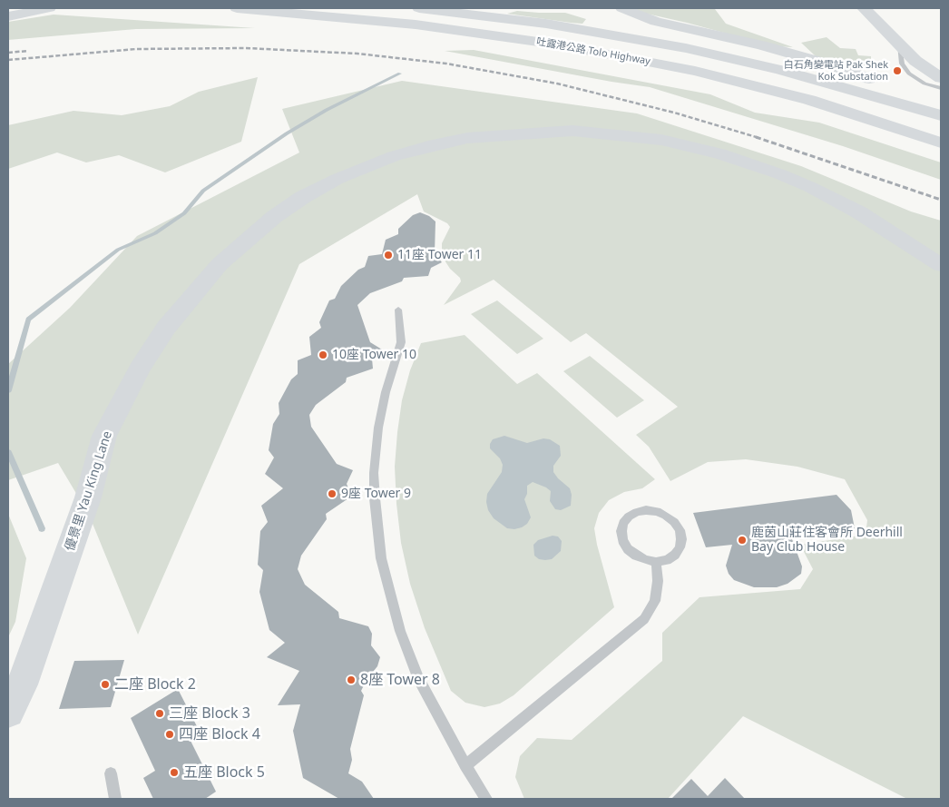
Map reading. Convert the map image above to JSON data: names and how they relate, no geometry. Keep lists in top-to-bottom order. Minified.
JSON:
{"streets":{"main road":["吐露港公路 Tolo Highway","優景里 Yau King Lane"]},"places":["白石角變電站 Pak Shek Kok Substation","11座 Tower 11","10座 Tower 10","9座 Tower 9","鹿茵山莊住客會所 Deerhill Bay Club House","8座 Tower 8","二座 Block 2","三座 Block 3","四座 Block 4","五座 Block 5"]}
